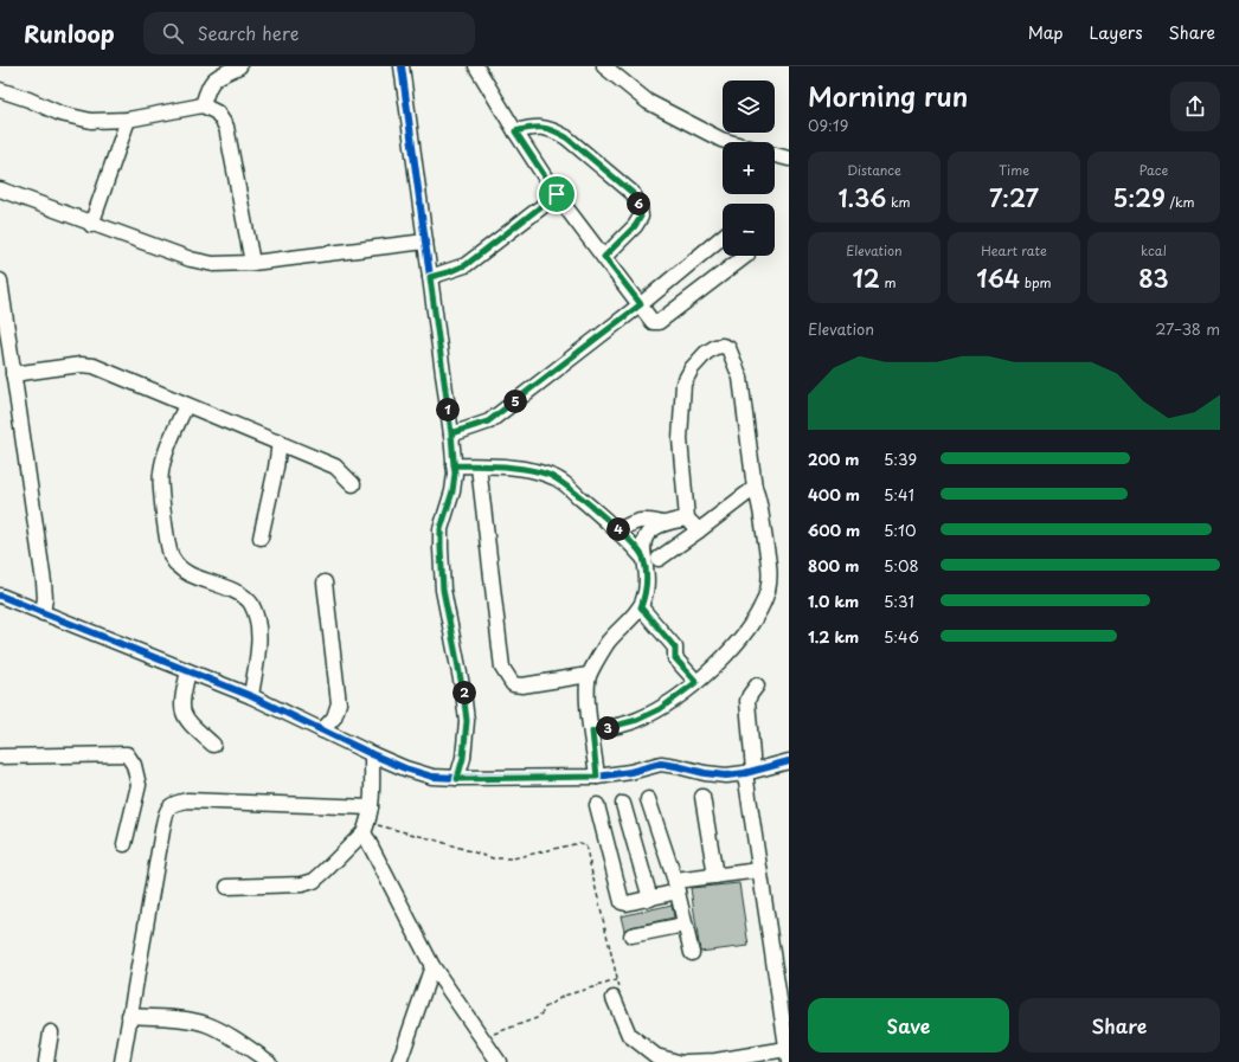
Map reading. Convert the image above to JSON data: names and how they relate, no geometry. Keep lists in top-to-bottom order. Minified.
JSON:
{"page":{"header":"Runloop","search":"Search here","nav":["Map","Layers","Share"],"heading":["Morning run","09:19"],"map_buttons":["+","−"],"stats":[["Distance","1.36 km"],["Time","7:27"],["Pace","5:29 /km"],["Elevation","12 m"],["Heart rate","164 bpm"],["kcal","83"]],"pins":["6","5","1","4","2","3"],"chart":["Elevation","27–38 m"],"list":[{"name":"200 m","note":"5:39"},{"name":"400 m","note":"5:41"},{"name":"600 m","note":"5:10"},{"name":"800 m","note":"5:08"},{"name":"1.0 km","note":"5:31"},{"name":"1.2 km","note":"5:46"}],"buttons":["Save","Share"]}}
